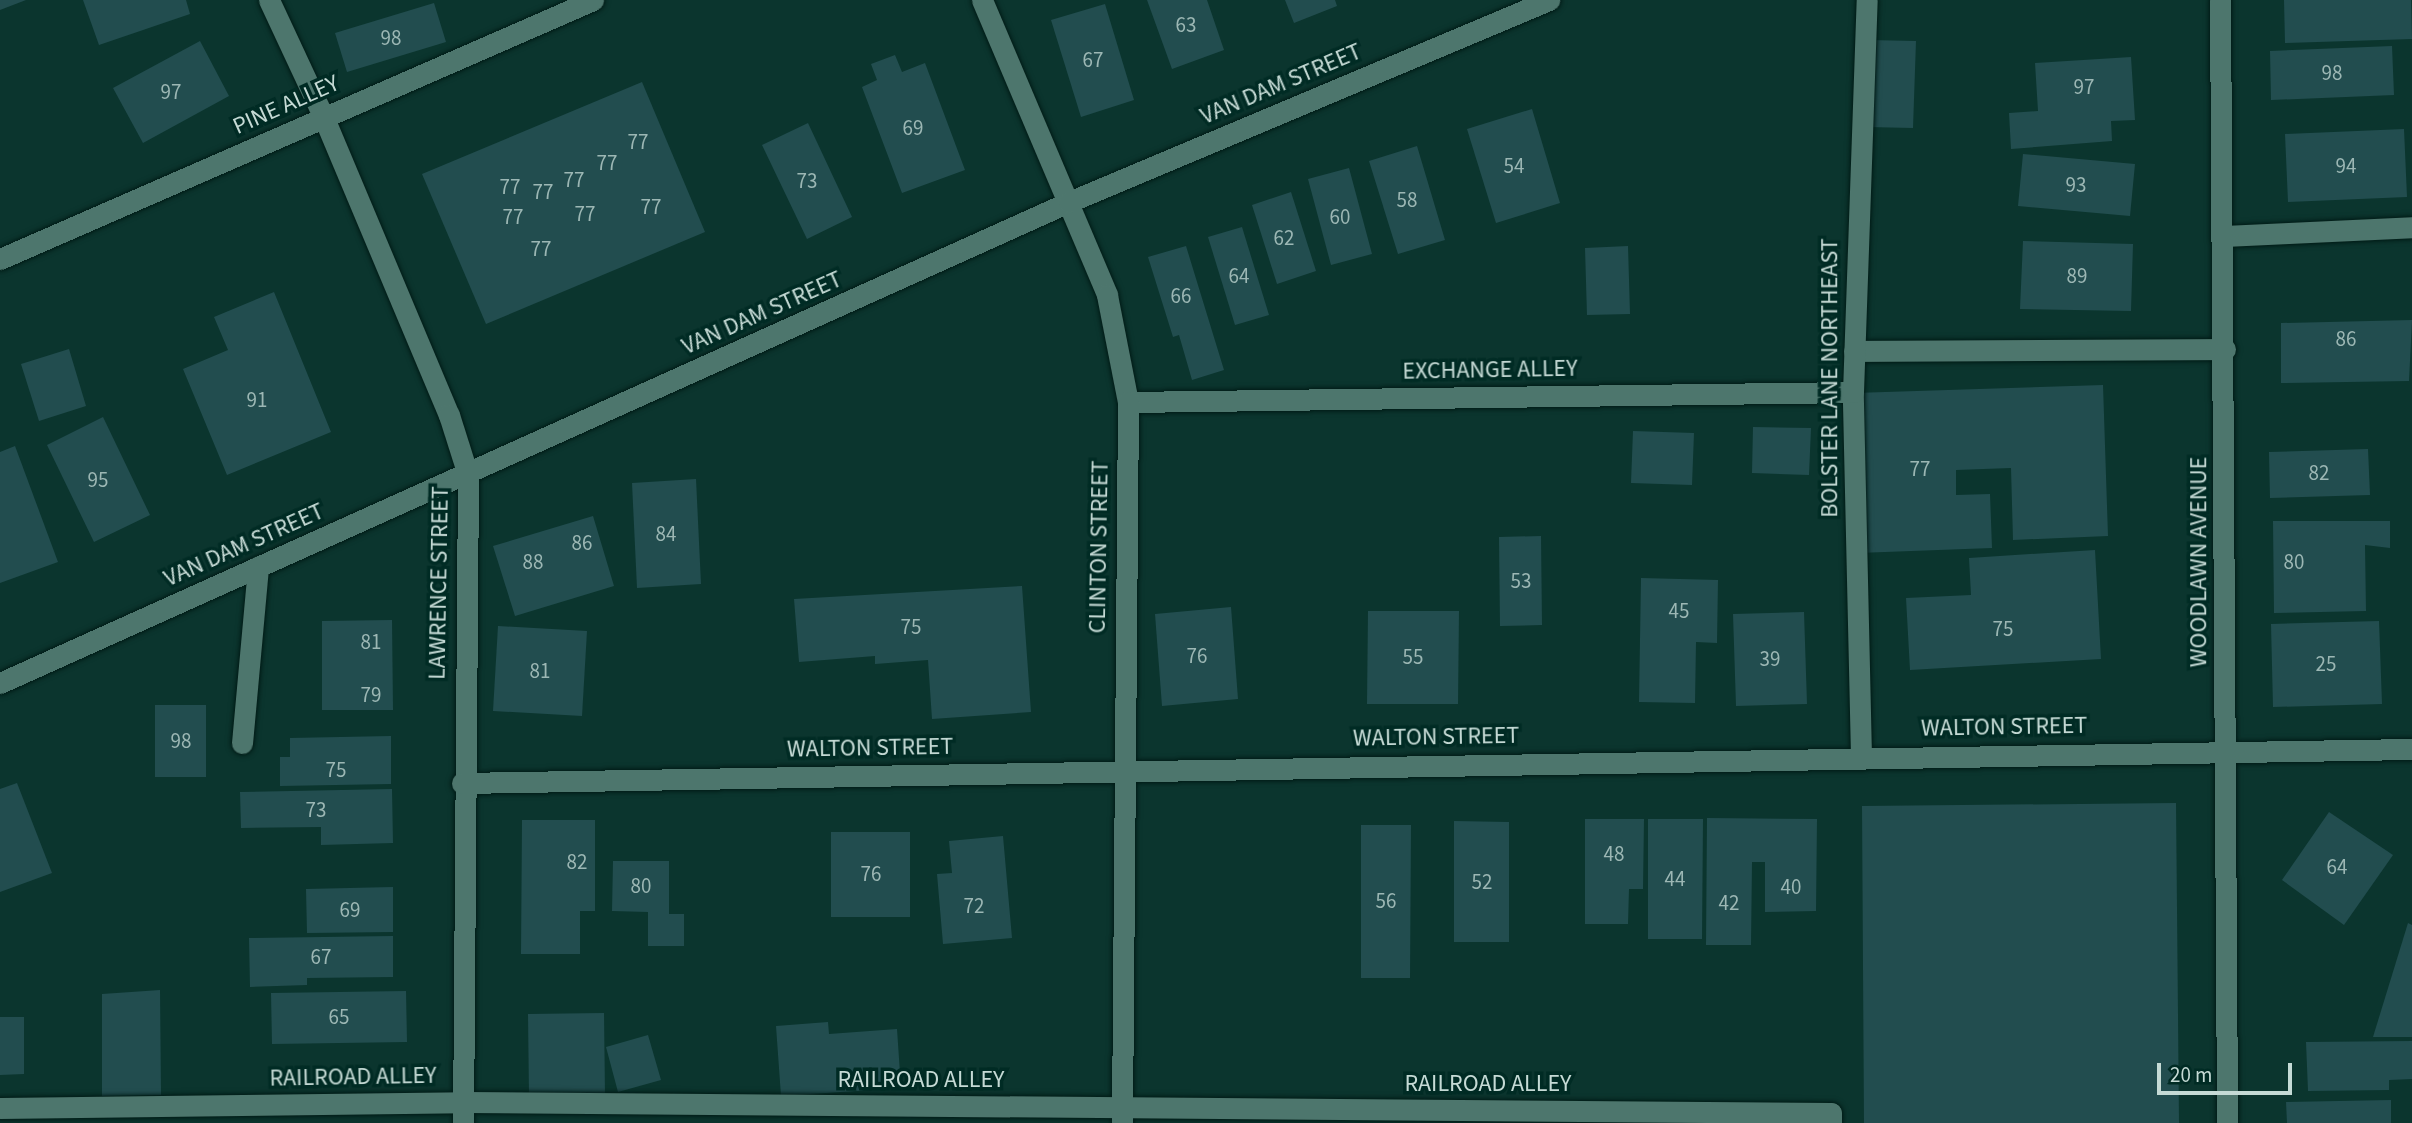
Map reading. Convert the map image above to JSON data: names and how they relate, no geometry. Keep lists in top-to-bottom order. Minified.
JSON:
{"streets":{"street":["VAN DAM STREET","PINE ALLEY","EXCHANGE ALLEY","BOLSTER LANE NORTHEAST","CLINTON STREET","WOODLAWN AVENUE","LAWRENCE STREET","WALTON STREET","RAILROAD ALLEY"]},"crossings":[["VAN DAM STREET","CLINTON STREET"],["VAN DAM STREET","LAWRENCE STREET"],["PINE ALLEY","LAWRENCE STREET"],["EXCHANGE ALLEY","BOLSTER LANE NORTHEAST"],["EXCHANGE ALLEY","CLINTON STREET"],["BOLSTER LANE NORTHEAST","WALTON STREET"],["CLINTON STREET","WALTON STREET"],["CLINTON STREET","RAILROAD ALLEY"],["WOODLAWN AVENUE","WALTON STREET"],["LAWRENCE STREET","WALTON STREET"],["LAWRENCE STREET","RAILROAD ALLEY"]],"house_numbers":["63","98","67","98","97","97","69","77","77","54","94","77","73","93","77","77","58","77","77","77","60","62","77","64","89","66","86","91","77","82","95","84","86","88","80","53","45","75","75","81","76","55","39","25","81","79","98","75","73","48","82","64","76","44","52","80","40","56","42","72","69","67","65"],"scale_bar":"20 m"}
